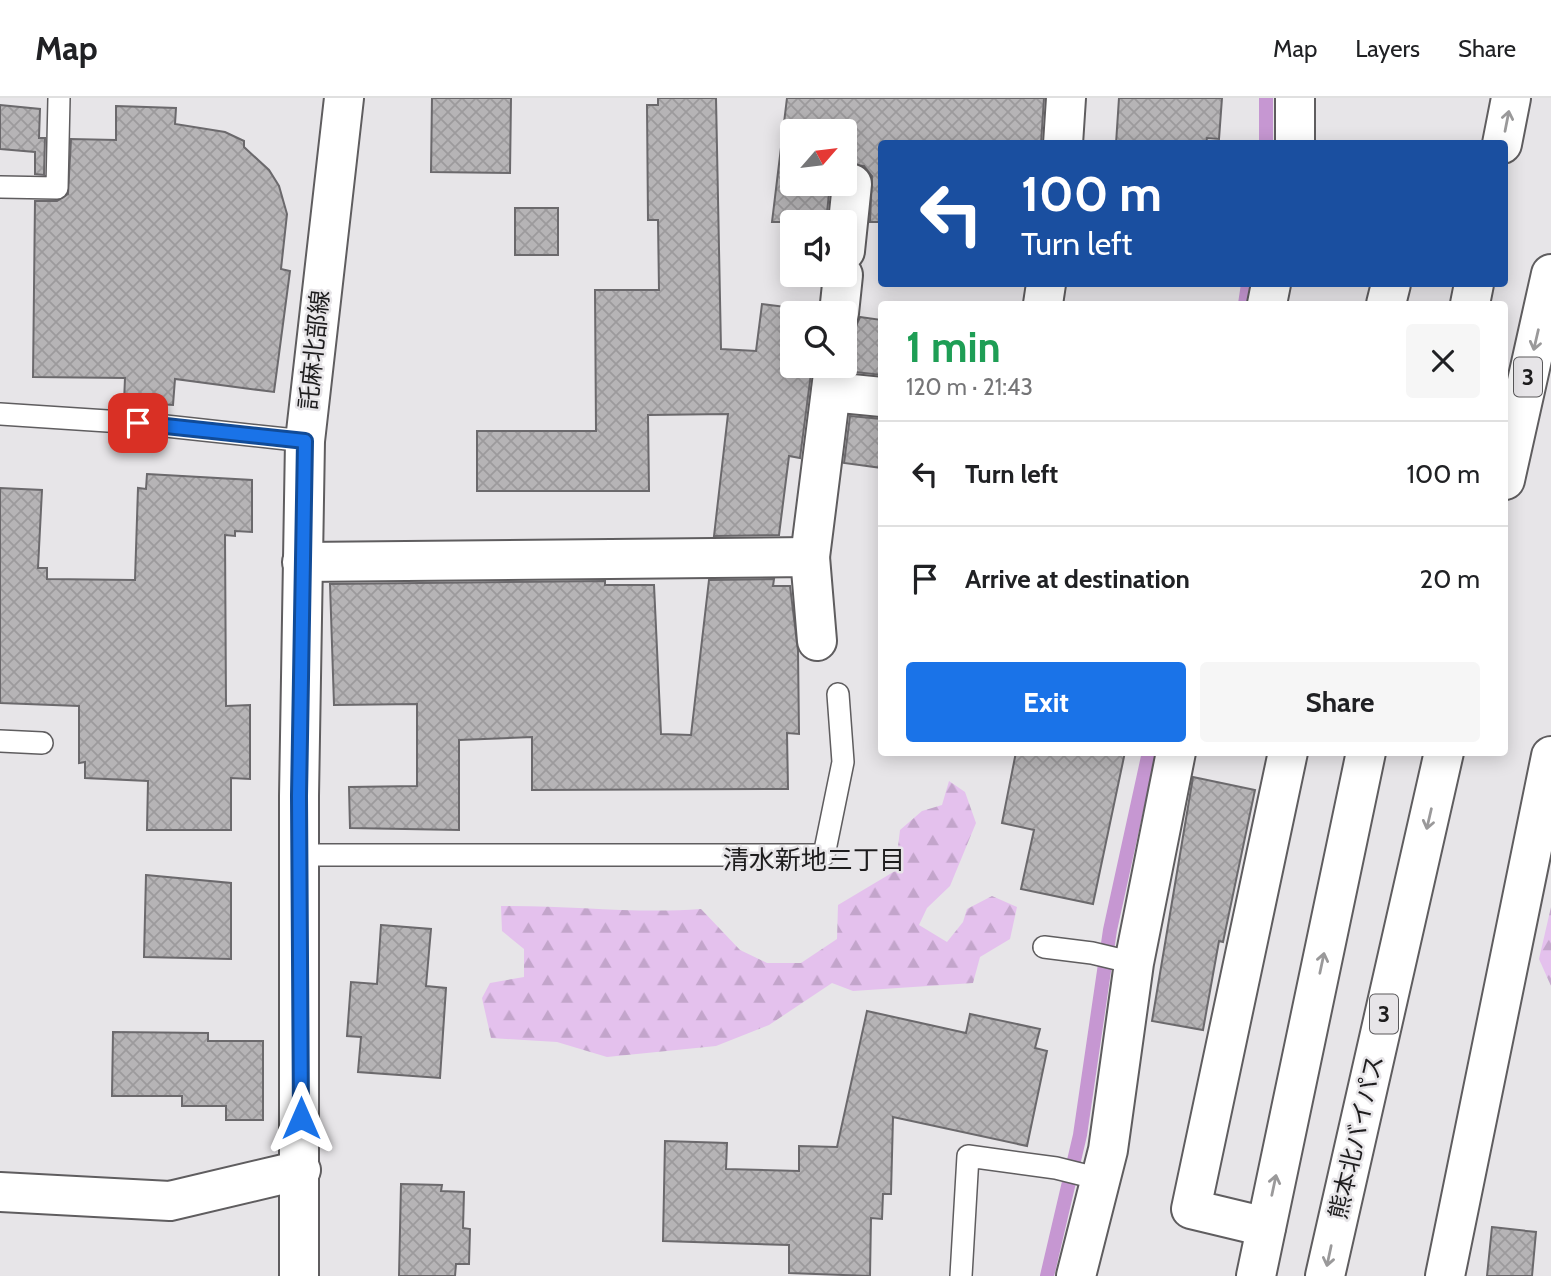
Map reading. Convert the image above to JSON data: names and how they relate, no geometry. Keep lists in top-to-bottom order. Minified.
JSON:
{"streets":{"main road":["託麻北部線","3","熊本北バイパス"]},"districts":["清水新地三丁目"],"north":"top right","page":{"header":"Map","nav":["Map","Layers","Share"],"turn":["100 m","Turn left"],"heading":["1 min","120 m · 21:43"],"list":[{"name":"Turn left","value":"100 m"},{"name":"Arrive at destination","value":"20 m"}],"buttons":["Exit","Share"]}}
